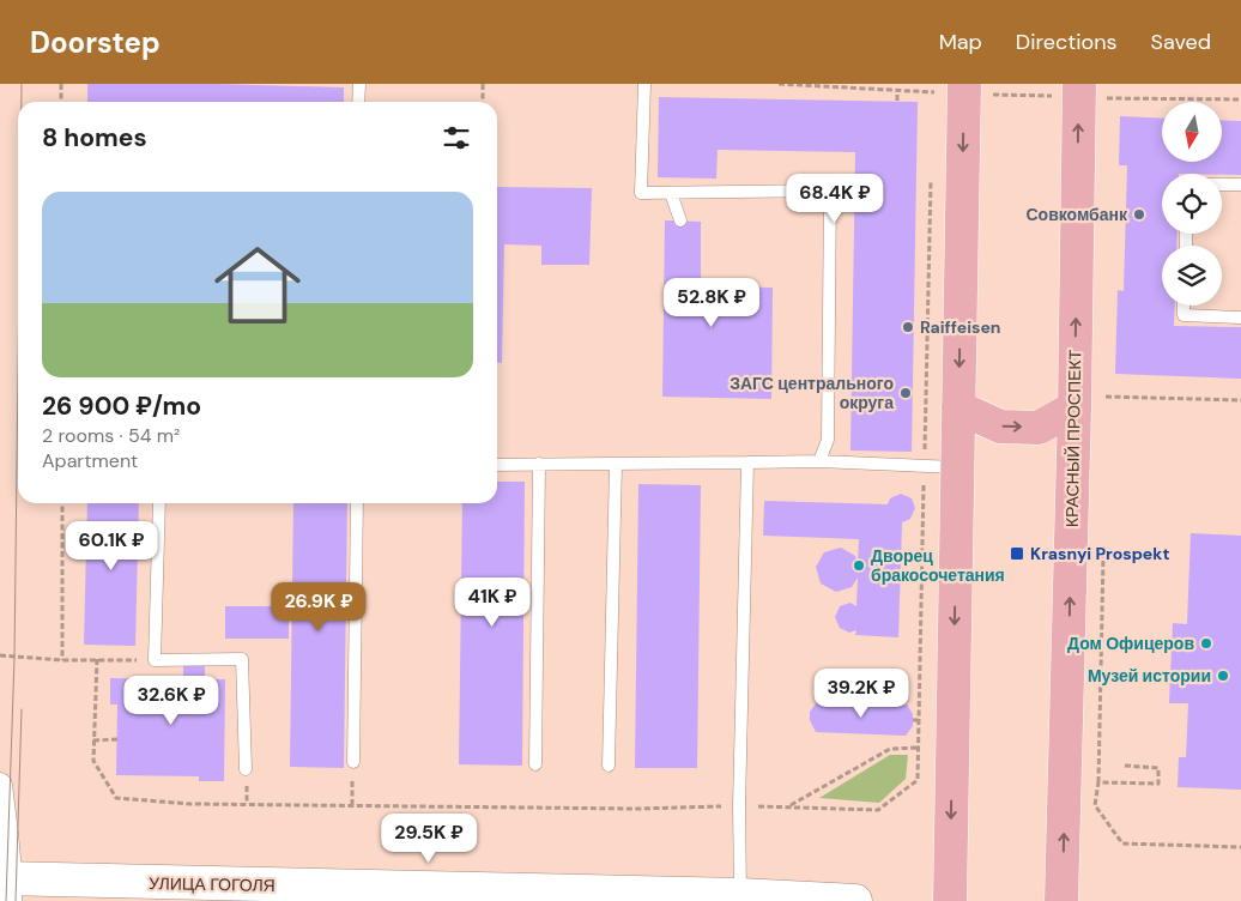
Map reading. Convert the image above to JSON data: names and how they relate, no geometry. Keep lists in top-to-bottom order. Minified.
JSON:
{"streets":{"main road":["КРАСНЫЙ ПРОСПЕКТ","УЛИЦА ГОГОЛЯ"]},"places":{"other":["Совкомбанк","Raiffeisen","ЗАГС центрального округа","Дворец бракосочетания","Дом Офицеров","Музей истории"],"transit":["Krasnyi Prospekt"]},"north":"bottom","page":{"header":"Doorstep","nav":["Map","Directions","Saved"],"heading":"8 homes","price":["68.4K ₽","52.8K ₽","60.1K ₽","41K ₽","26.9K ₽","39.2K ₽","32.6K ₽","29.5K ₽"],"list":[{"name":"26 900 ₽/mo","note":"2 rooms · 54 m² · Apartment"}]}}
